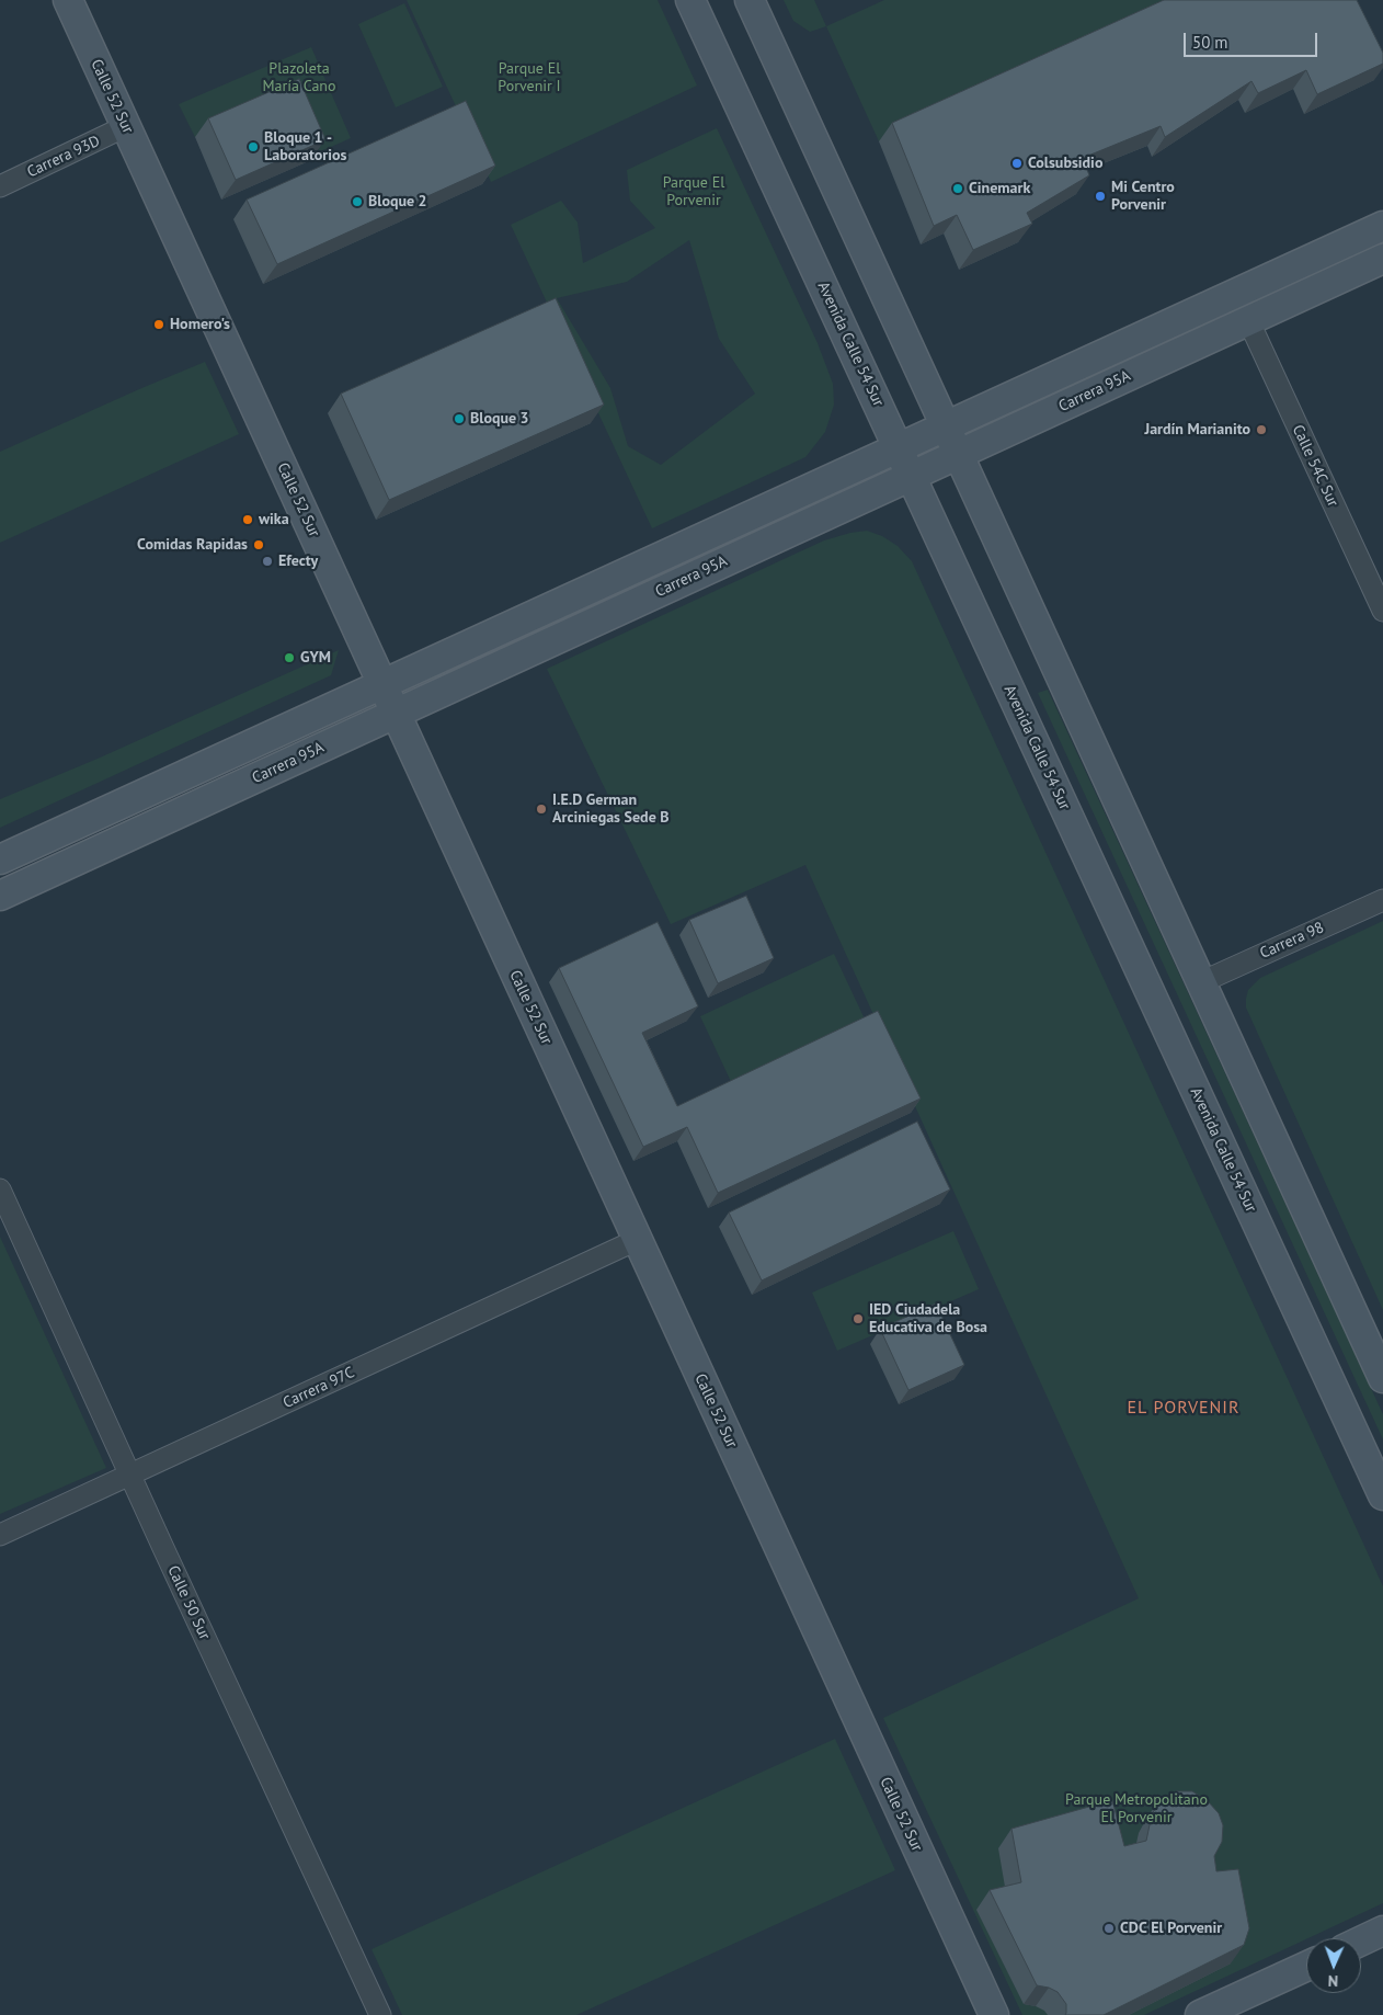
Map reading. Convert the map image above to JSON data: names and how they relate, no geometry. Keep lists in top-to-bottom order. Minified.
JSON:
{"streets":{"street":["Calle 52 Sur","Carrera 93D","Avenida Calle 54 Sur","Carrera 95A","Calle 54C Sur","Carrera 98","Carrera 97C","Calle 50 Sur"]},"crossings":[["Calle 52 Sur","Carrera 93D"],["Calle 52 Sur","Carrera 95A"],["Calle 52 Sur","Carrera 97C"],["Avenida Calle 54 Sur","Carrera 95A"],["Carrera 95A","Calle 54C Sur"],["Carrera 97C","Calle 50 Sur"]],"districts":["EL PORVENIR"],"parks":["Plazoleta María Cano","Parque El Porvenir I","Parque El Porvenir","Parque Metropolitano El Porvenir"],"places":["Bloque 1 - Laboratorios","Colsubsidio","Cinemark","Mi Centro Porvenir","Bloque 2","Homero's","Bloque 3","Jardín Marianito","wika","Comidas Rapidas","Efecty","GYM","I.E.D German Arciniegas Sede B","IED Ciudadela Educativa de Bosa","CDC El Porvenir"],"scale_bar":"50 m","north":"bottom"}
